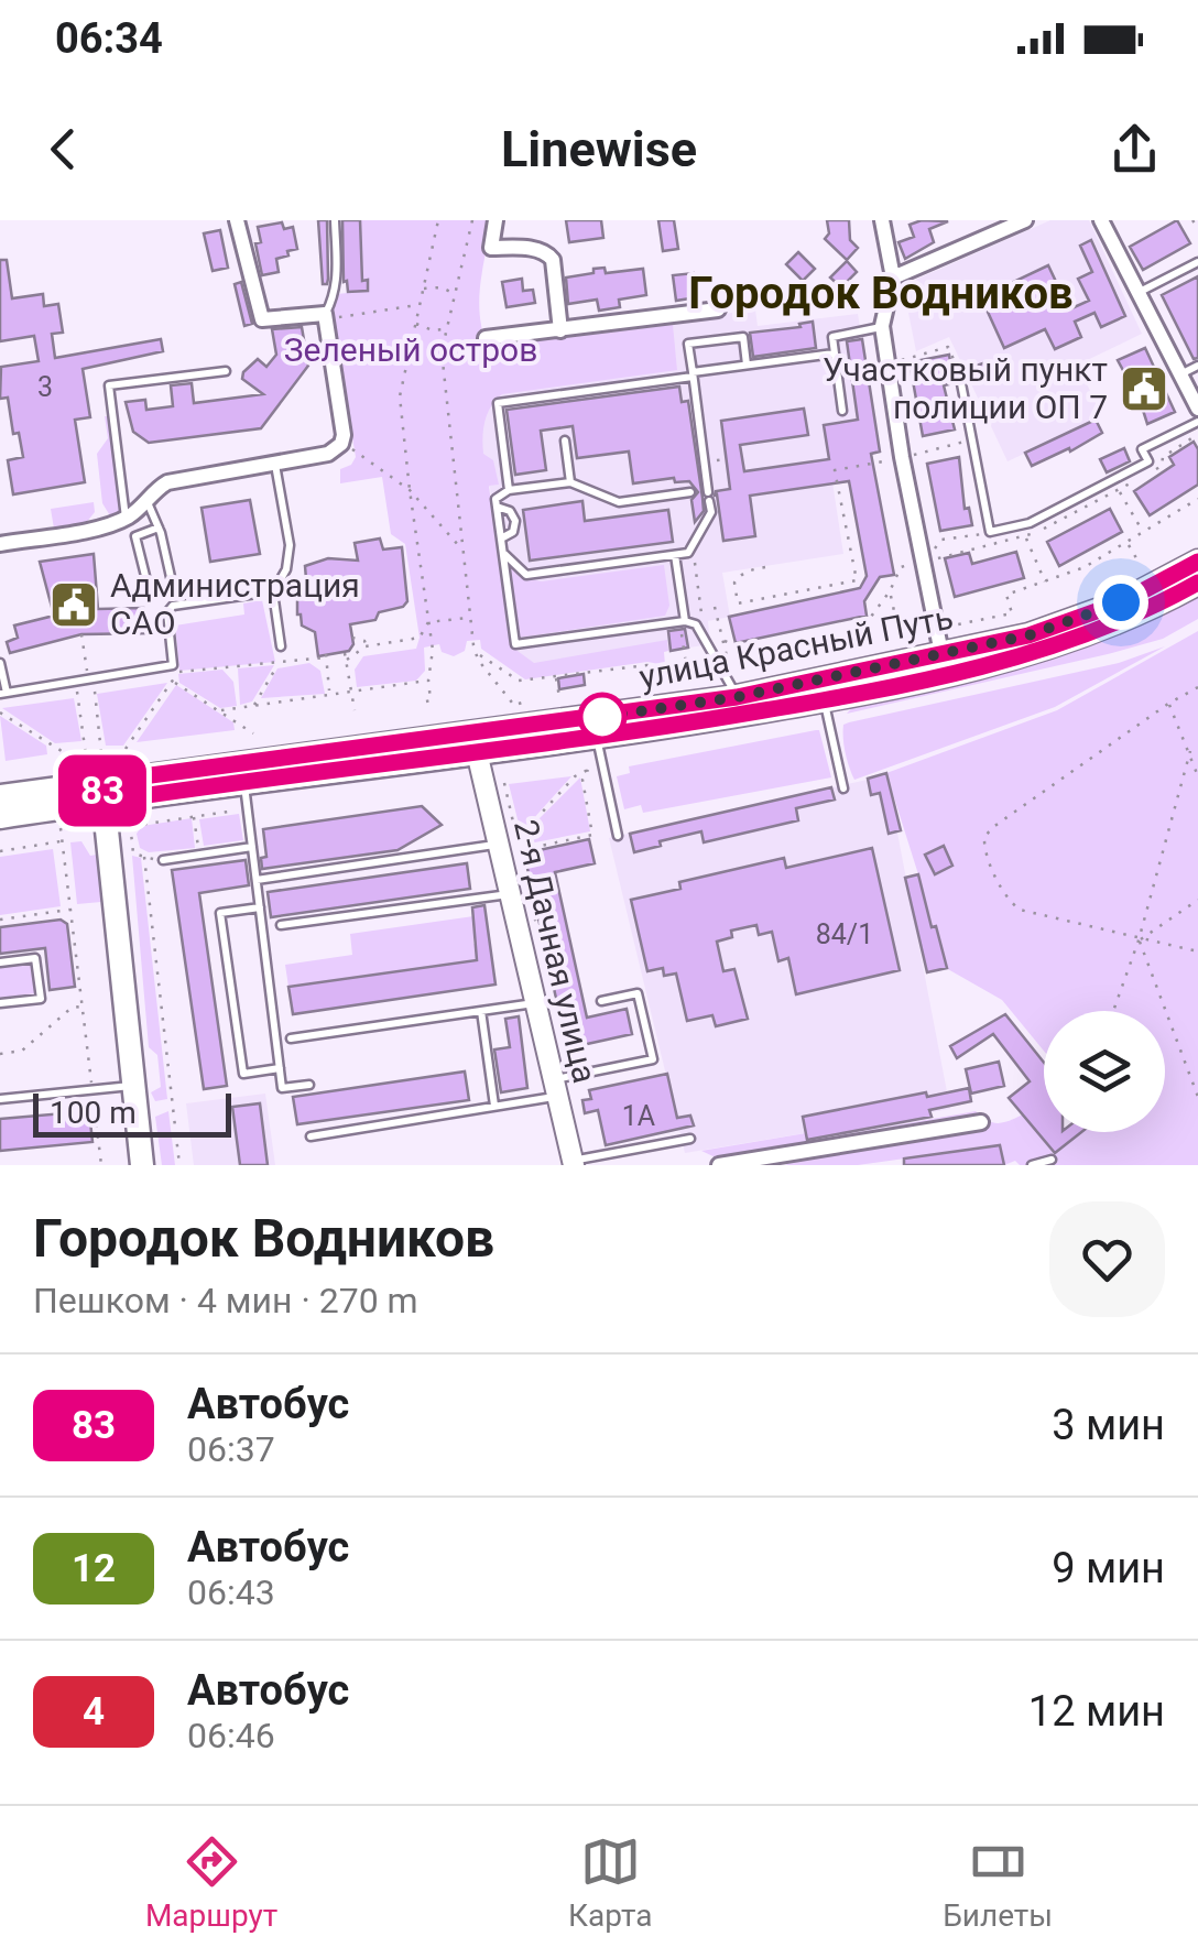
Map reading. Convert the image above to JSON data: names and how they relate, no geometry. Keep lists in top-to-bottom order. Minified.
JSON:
{"streets":{"main road":["улица Красный Путь"],"street":["2-я Дачная улица"]},"crossings":[["улица Красный Путь","2-я Дачная улица"]],"districts":["Городок Водников"],"parks":["Зеленый остров"],"places":{"public building":["Участковый пункт полиции ОП 7","Администрация САО"]},"lines":["bus line 83"],"house_numbers":["3","84/1","1А"],"scale_bar":"100 m","page":{"status":"06:34","header":"Linewise","on_map":"83","scale":"100 m","heading":["Городок Водников","Пешком · 4 мин · 270 m"],"list":[{"mark":"83","name":"Автобус","note":"06:37","value":"3 мин"},{"mark":"12","name":"Автобус","note":"06:43","value":"9 мин"},{"mark":"4","name":"Автобус","note":"06:46","value":"12 мин"}],"tabs":["Маршрут","Карта","Билеты"]}}
